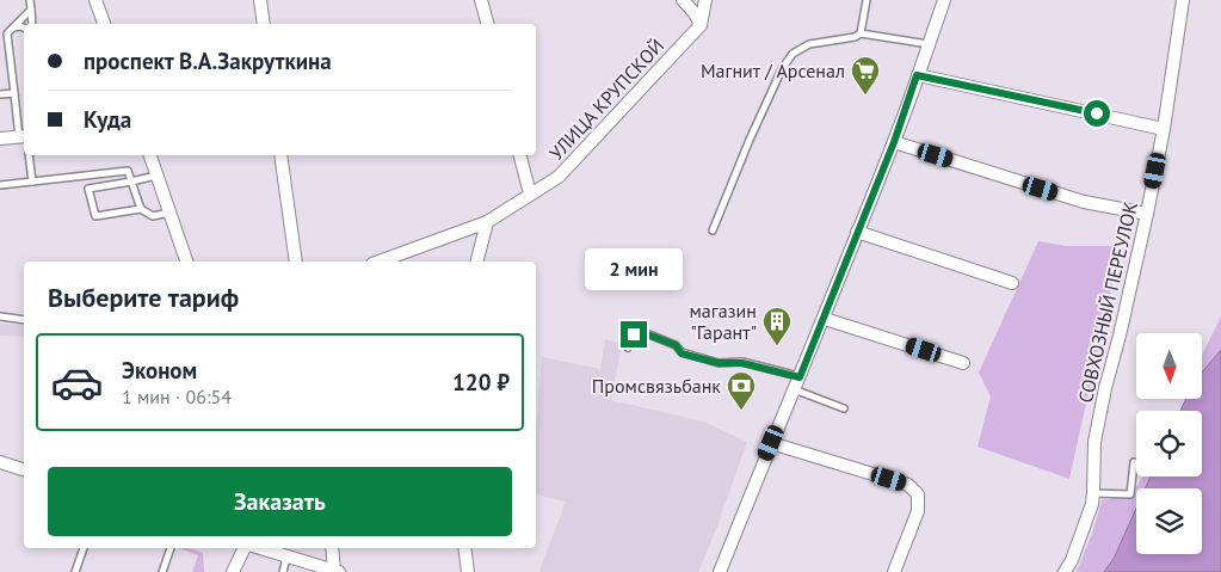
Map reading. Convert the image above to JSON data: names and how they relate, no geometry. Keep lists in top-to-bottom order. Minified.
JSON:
{"streets":{"street":["УЛИЦА КРУПСКОЙ","СОВХОЗНЫЙ ПЕРЕУЛОК"]},"places":{"supermarket":["Магнит / Арсенал"],"building":["магазин \"Гарант\""],"bank":["Промсвязьбанк"]},"north":"bottom","page":{"banner":["проспект В.А.Закруткина","Куда"],"bubble":"2 мин","heading":"Выберите тариф","list":[{"name":"Эконом","note":"1 мин · 06:54","value":"120 ₽"}],"buttons":"Заказать"}}
